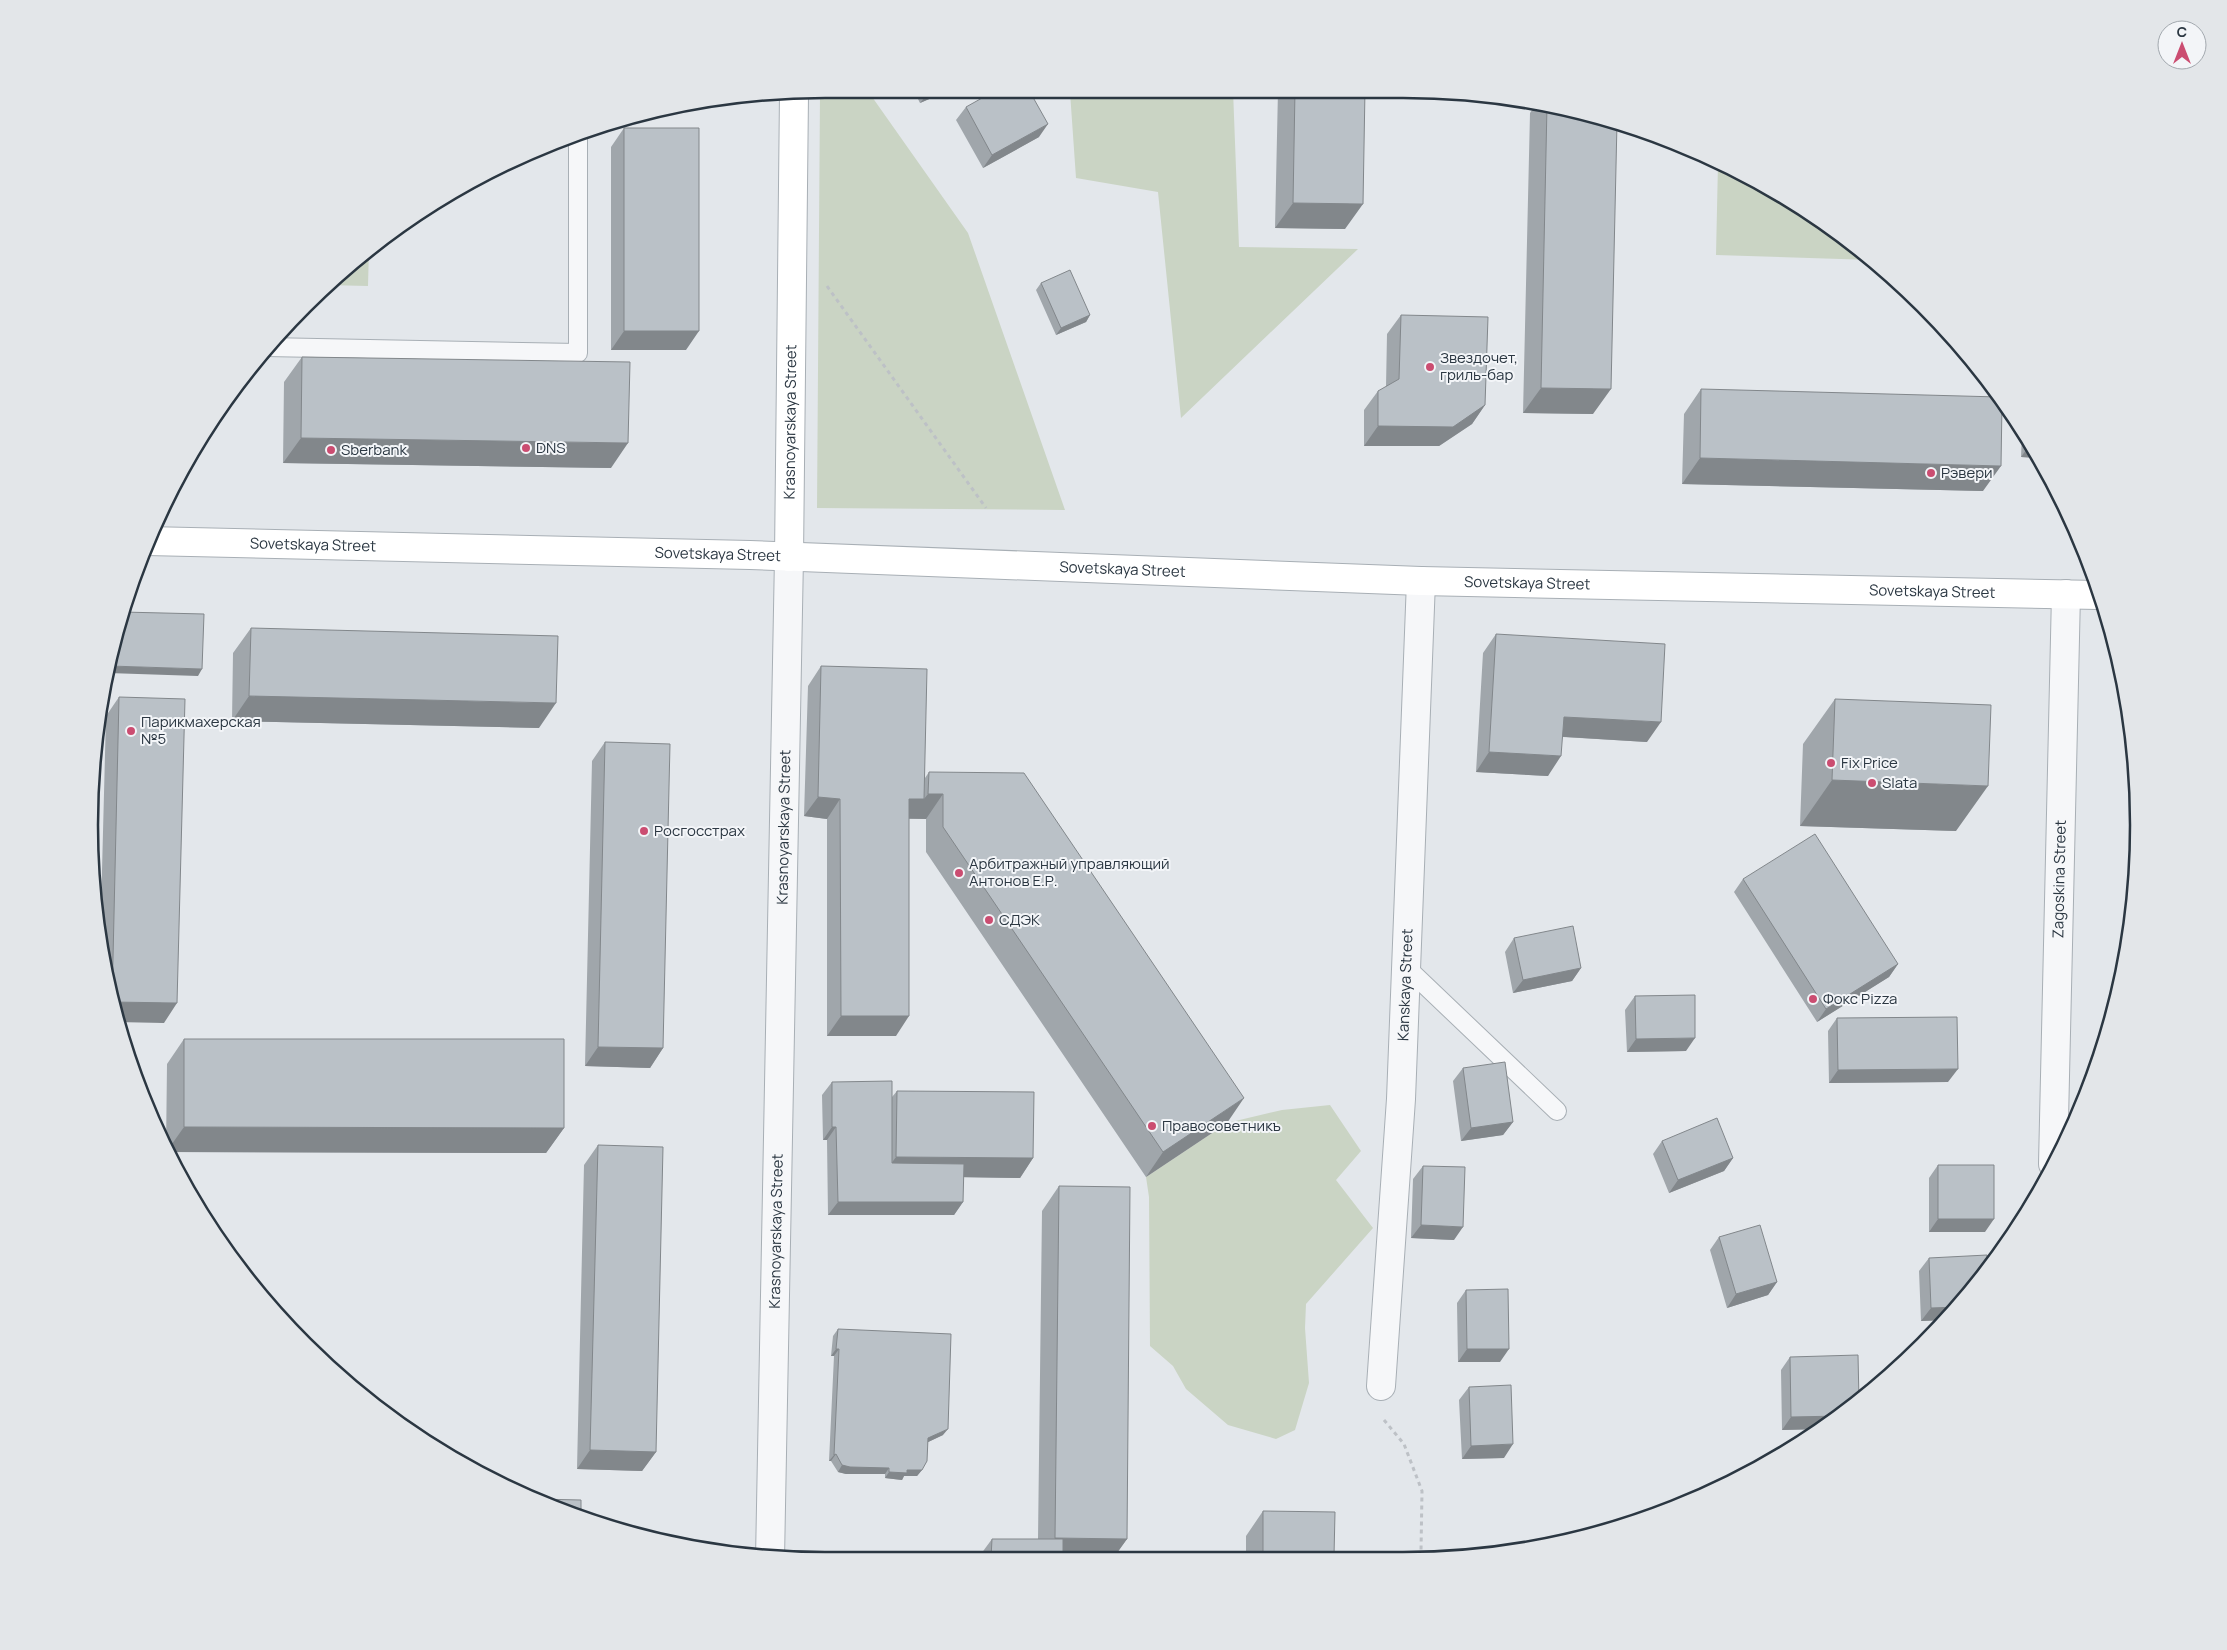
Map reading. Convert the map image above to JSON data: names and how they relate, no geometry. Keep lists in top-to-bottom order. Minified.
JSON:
{"streets":{"main road":["Krasnoyarskaya Street","Sovetskaya Street"],"street":["Zagoskina Street","Kanskaya Street"]},"crossings":[["Krasnoyarskaya Street","Sovetskaya Street"],["Sovetskaya Street","Zagoskina Street"],["Sovetskaya Street","Kanskaya Street"]],"places":["Звездочет, гриль-бар","DNS","Sberbank","Рэвери","Парикмахерская №5","Fix Price","Slata","Росгосстрах","Арбитражный управляющий Антонов Е.Р.","СДЭК","Фокс Pizza","Правосоветникъ"],"north":"top"}
